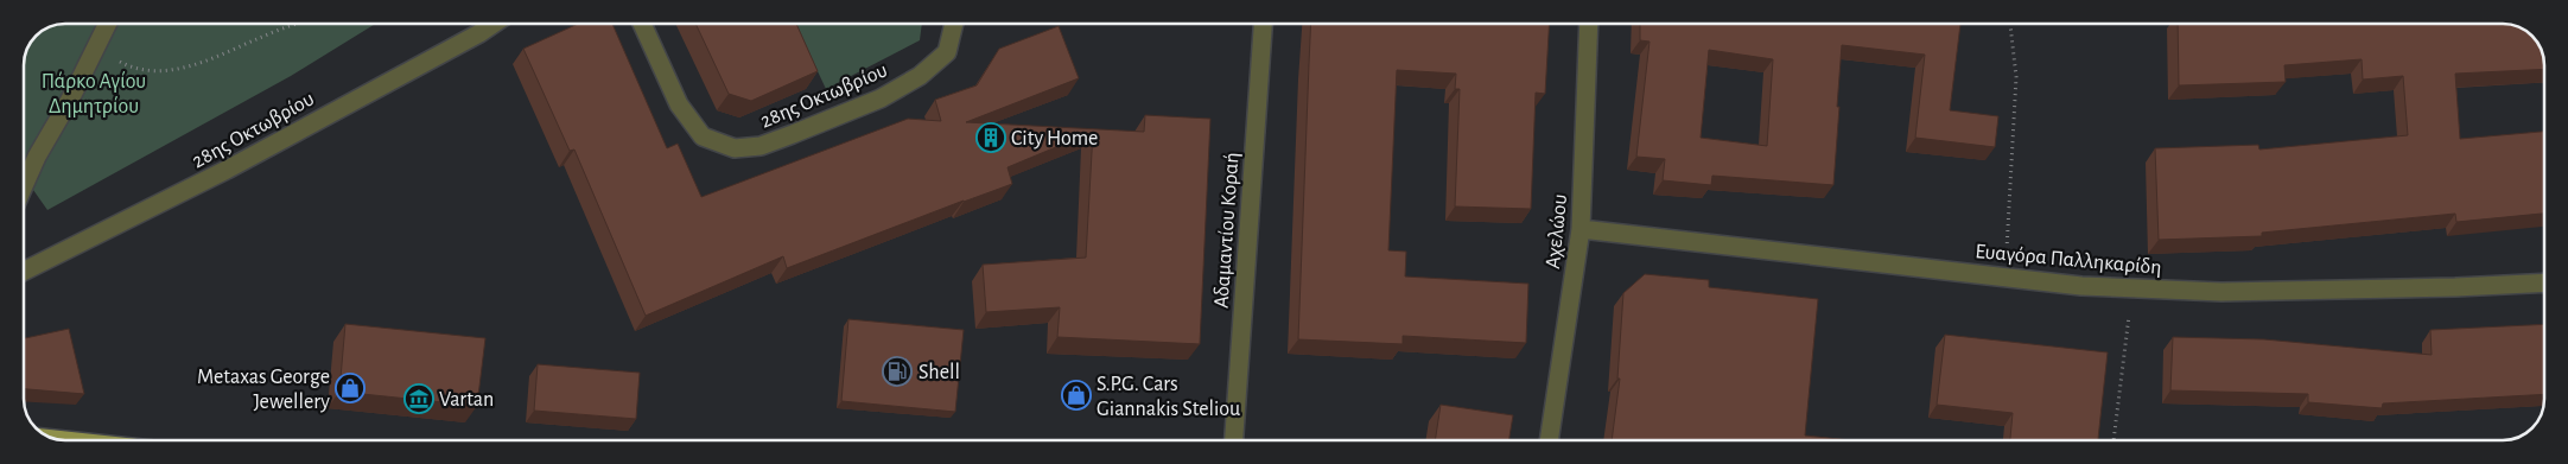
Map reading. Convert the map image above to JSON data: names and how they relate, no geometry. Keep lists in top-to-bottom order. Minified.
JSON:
{"streets":{"street":["28ης Οκτωβρίου","Αδαμαντίου Κοραή","Αχελώου","Ευαγόρα Παλληκαρίδη"]},"crossings":[["Αχελώου","Ευαγόρα Παλληκαρίδη"]],"parks":["Πάρκο Αγίου Δημητρίου"],"places":{"building":["City Home"],"fuel station":["Shell"],"shop":["Metaxas George Jewellery","S.P.G. Cars Giannakis Steliou"],"museum":["Vartan"]}}
